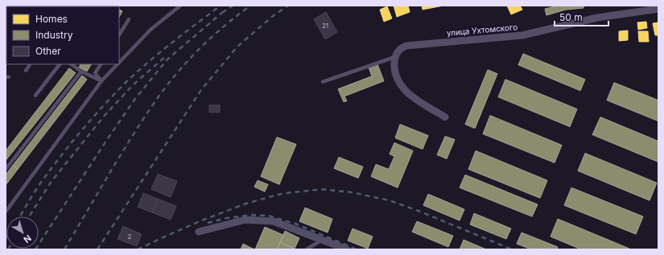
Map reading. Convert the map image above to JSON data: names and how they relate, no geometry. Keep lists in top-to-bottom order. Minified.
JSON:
{"streets":{"street":["улица Ухтомского"]},"house_numbers":["21","2"],"legend":["Homes","Industry","Other"],"scale_bar":"50 m","north":"bottom right"}
